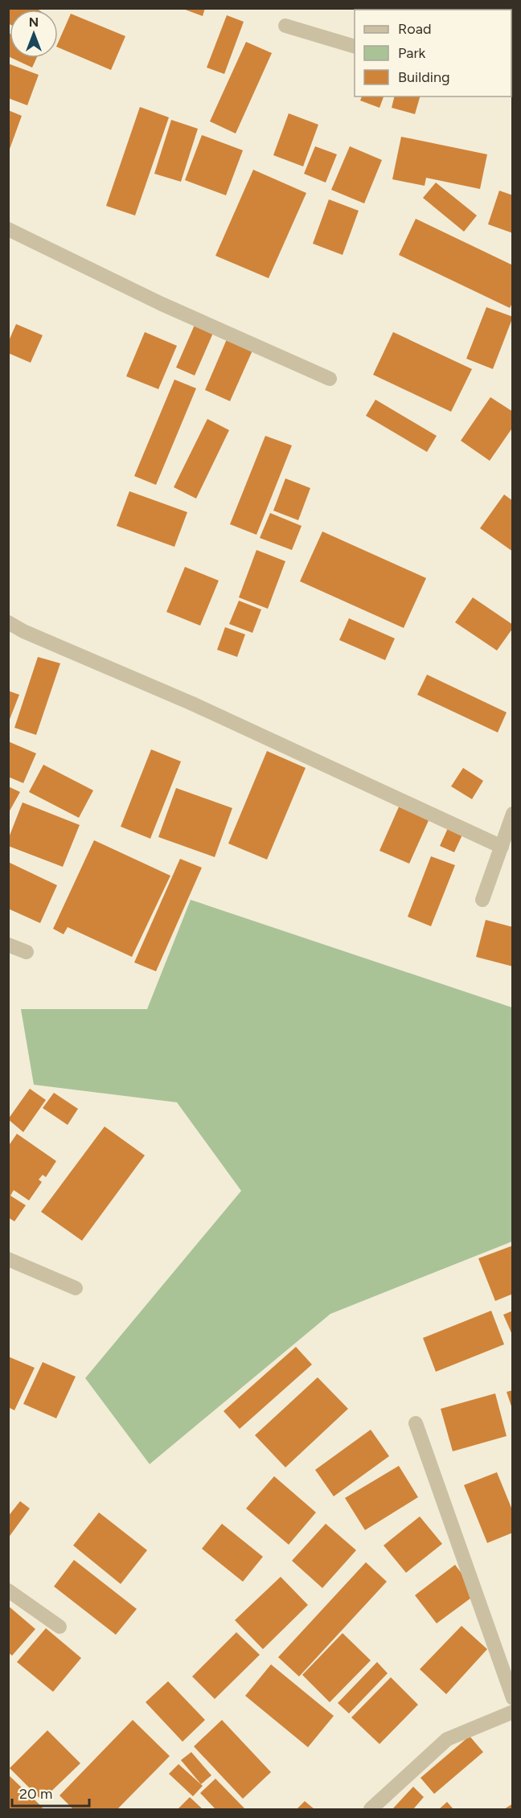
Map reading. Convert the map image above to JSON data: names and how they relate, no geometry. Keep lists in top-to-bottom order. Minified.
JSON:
{"legend":["Road","Park","Building"],"scale_bar":"20 m","north":"top"}
